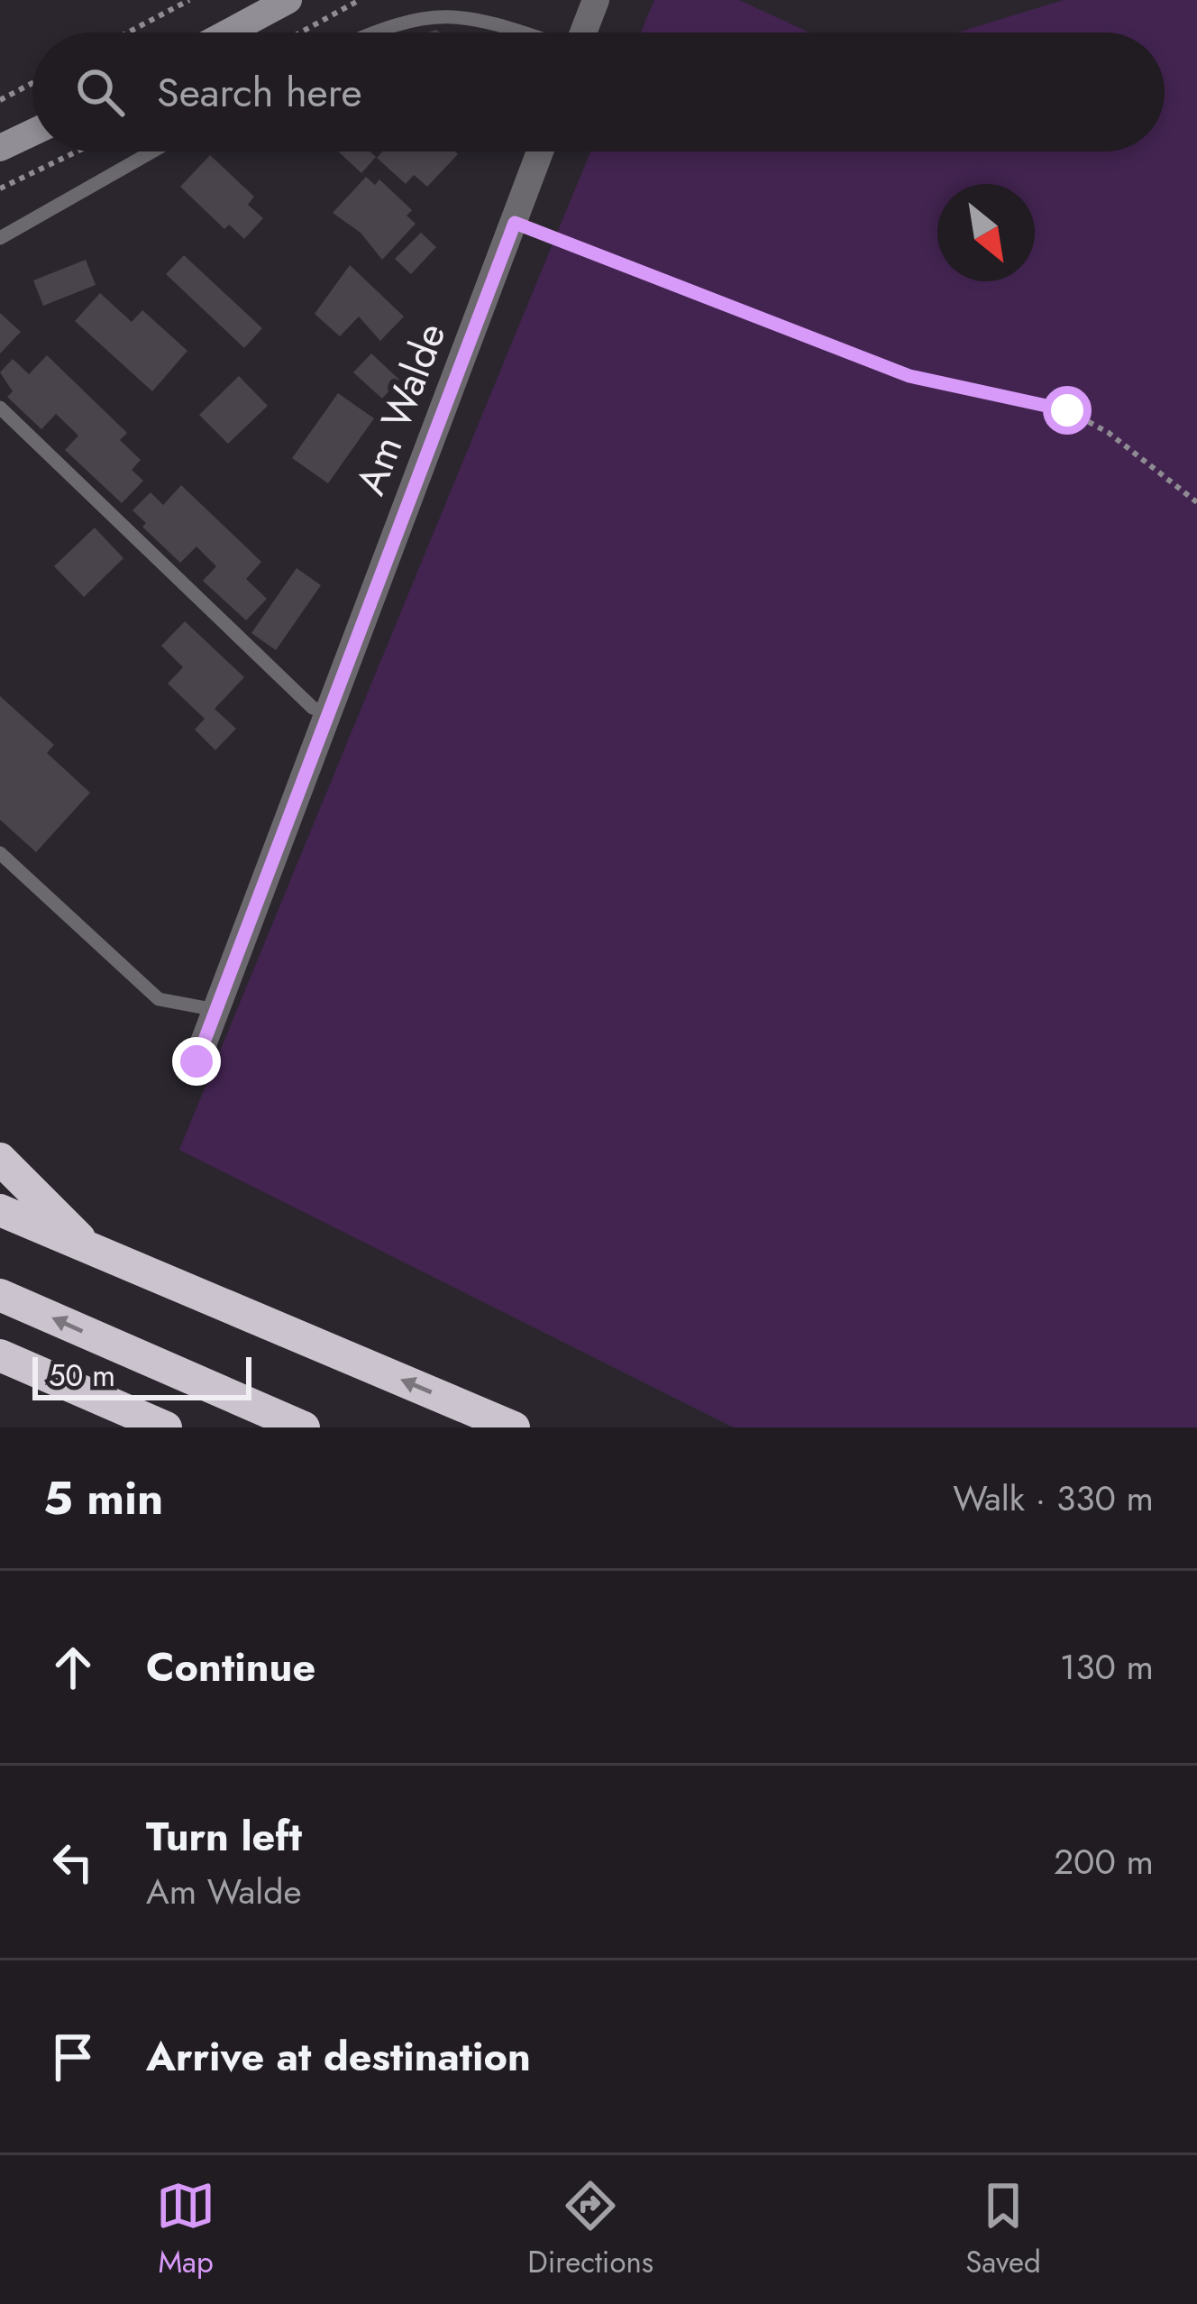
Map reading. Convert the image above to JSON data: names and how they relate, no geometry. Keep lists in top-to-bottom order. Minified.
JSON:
{"streets":{"street":["Am Walde"]},"scale_bar":"50 m","north":"bottom right","page":{"search":"Search here","scale":"50 m","heading":["5 min","Walk · 330 m"],"list":[["Continue","130 m"],["Turn left","Am Walde","200 m"],"Arrive at destination"],"nav":["Map","Directions","Saved"]}}
